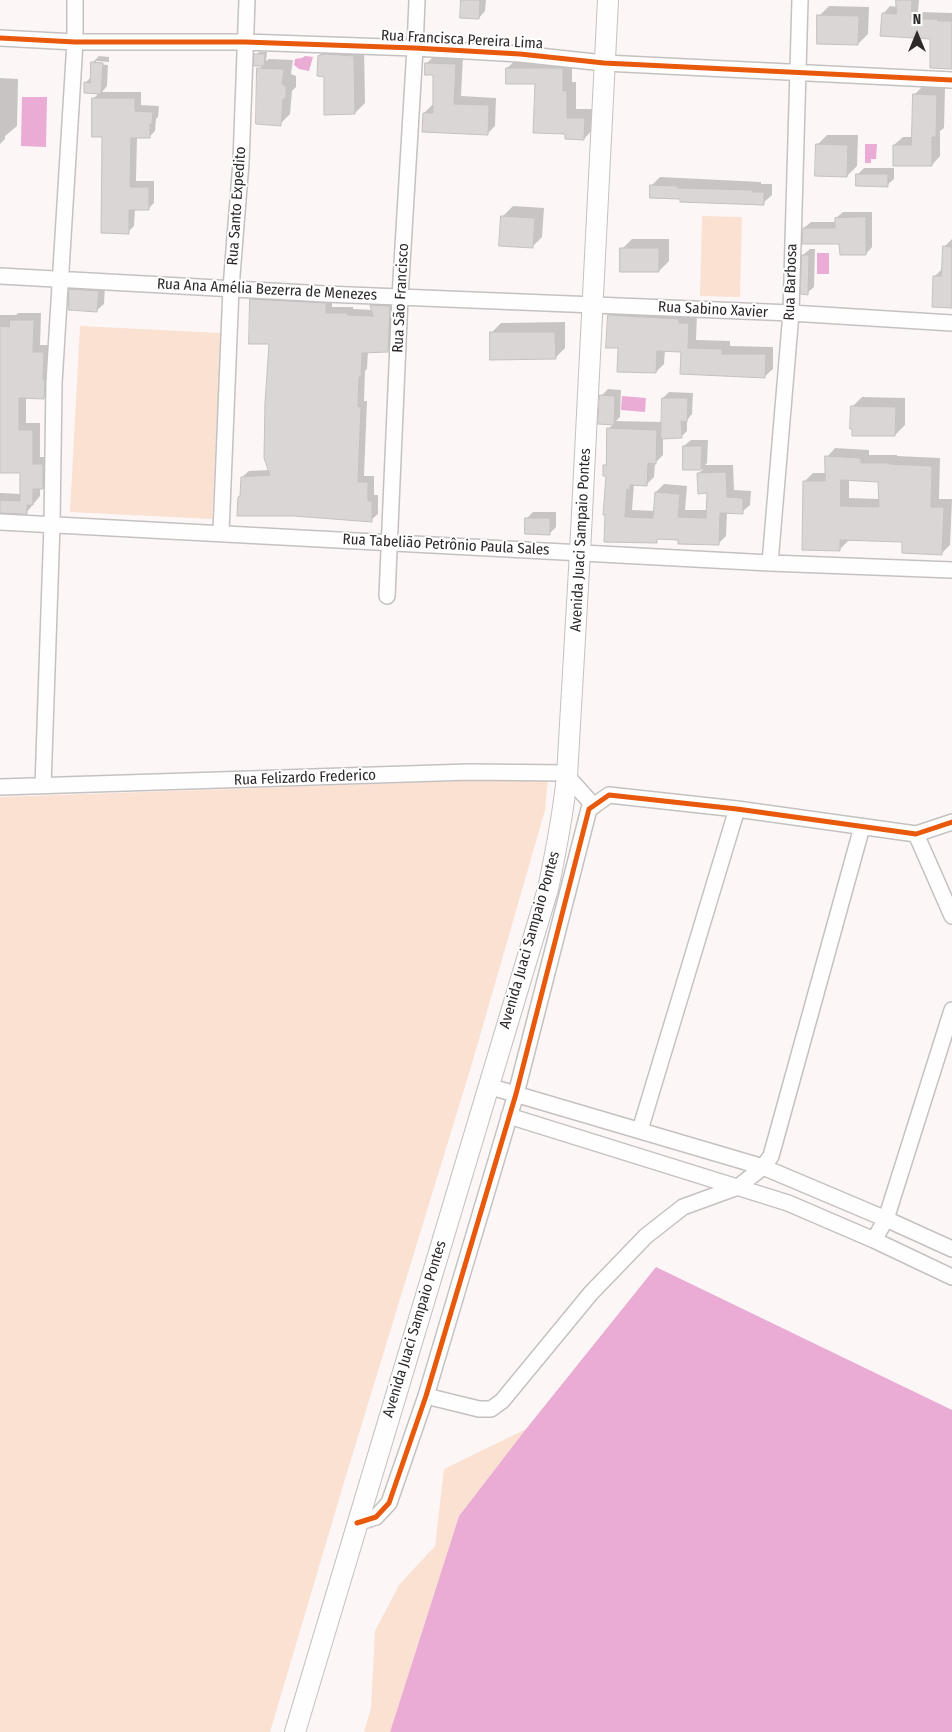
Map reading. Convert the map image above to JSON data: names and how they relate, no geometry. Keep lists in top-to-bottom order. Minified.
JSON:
{"streets":{"main road":["Avenida Juaci Sampaio Pontes"],"street":["Rua Francisca Pereira Lima","Rua Santo Expedito","Rua Barbosa","Rua Ana Amélia Bezerra de Menezes","Rua São Francisco","Rua Sabino Xavier","Rua Tabelião Petrônio Paula Sales","Rua Felizardo Frederico"]},"crossings":[["Rua Francisca Pereira Lima","Rua Santo Expedito"],["Rua Francisca Pereira Lima","Rua Barbosa"],["Rua Francisca Pereira Lima","Rua São Francisco"],["Rua Francisca Pereira Lima","Avenida Juaci Sampaio Pontes"],["Rua Santo Expedito","Rua Ana Amélia Bezerra de Menezes"],["Rua Santo Expedito","Rua Tabelião Petrônio Paula Sales"],["Rua Barbosa","Rua Sabino Xavier"],["Rua Barbosa","Rua Tabelião Petrônio Paula Sales"],["Rua Ana Amélia Bezerra de Menezes","Rua São Francisco"],["Rua Ana Amélia Bezerra de Menezes","Rua Sabino Xavier"],["Rua Ana Amélia Bezerra de Menezes","Avenida Juaci Sampaio Pontes"],["Rua São Francisco","Rua Tabelião Petrônio Paula Sales"],["Rua Sabino Xavier","Avenida Juaci Sampaio Pontes"],["Avenida Juaci Sampaio Pontes","Rua Tabelião Petrônio Paula Sales"],["Avenida Juaci Sampaio Pontes","Rua Felizardo Frederico"]],"north":"top"}
